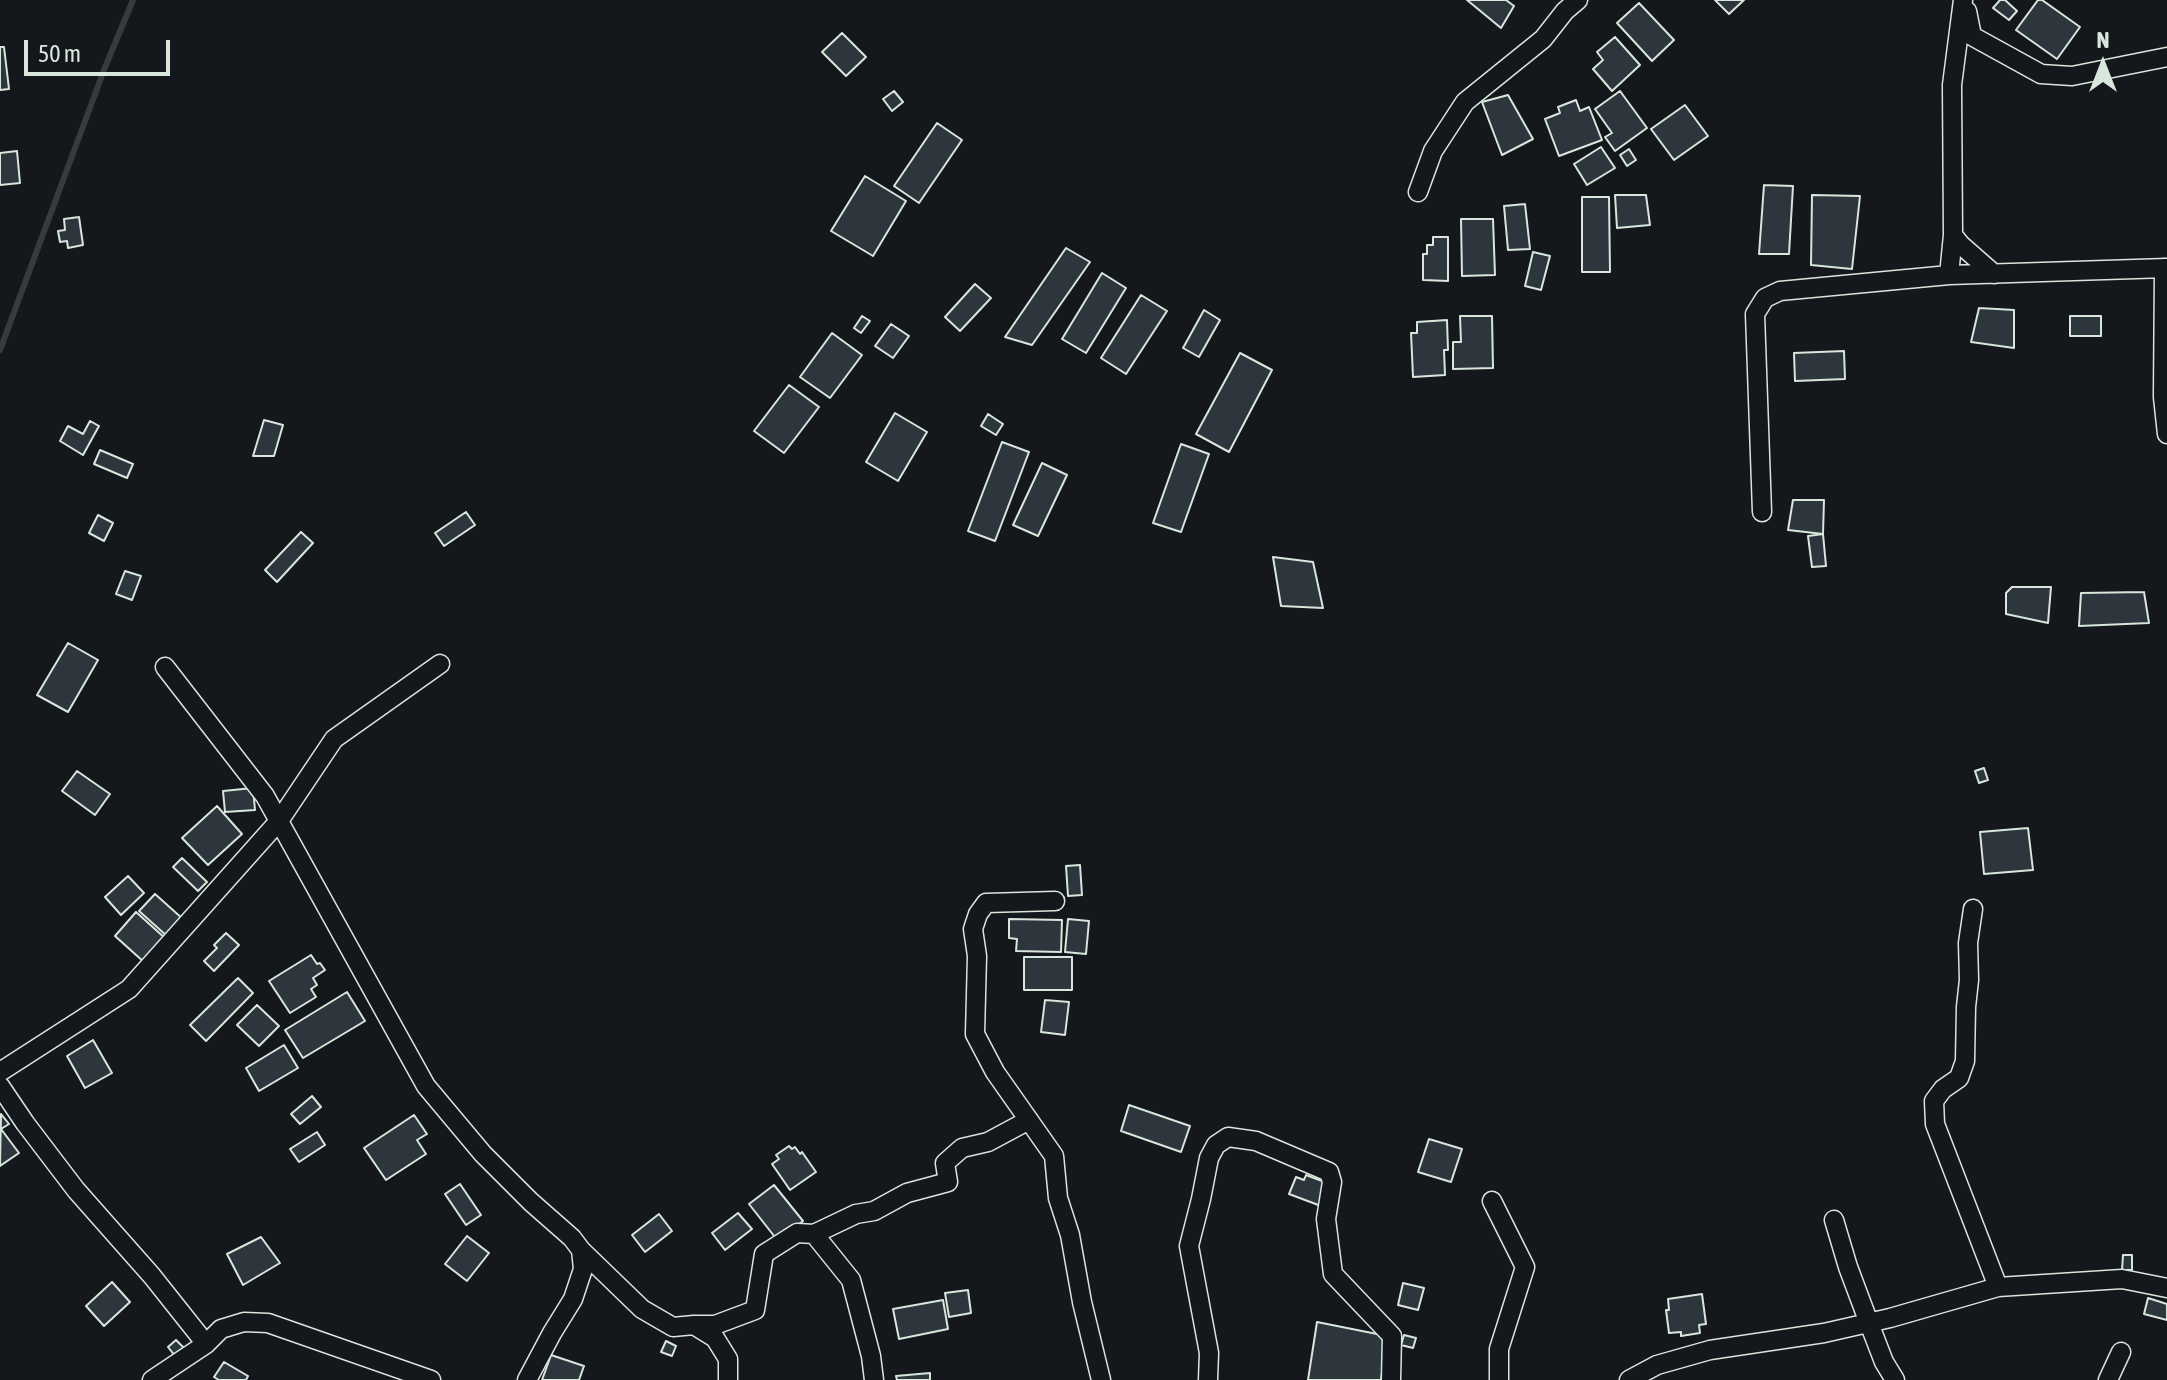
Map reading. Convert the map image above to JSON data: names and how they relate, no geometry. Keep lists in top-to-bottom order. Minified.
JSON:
{"scale_bar":"50 m","north":"top"}
